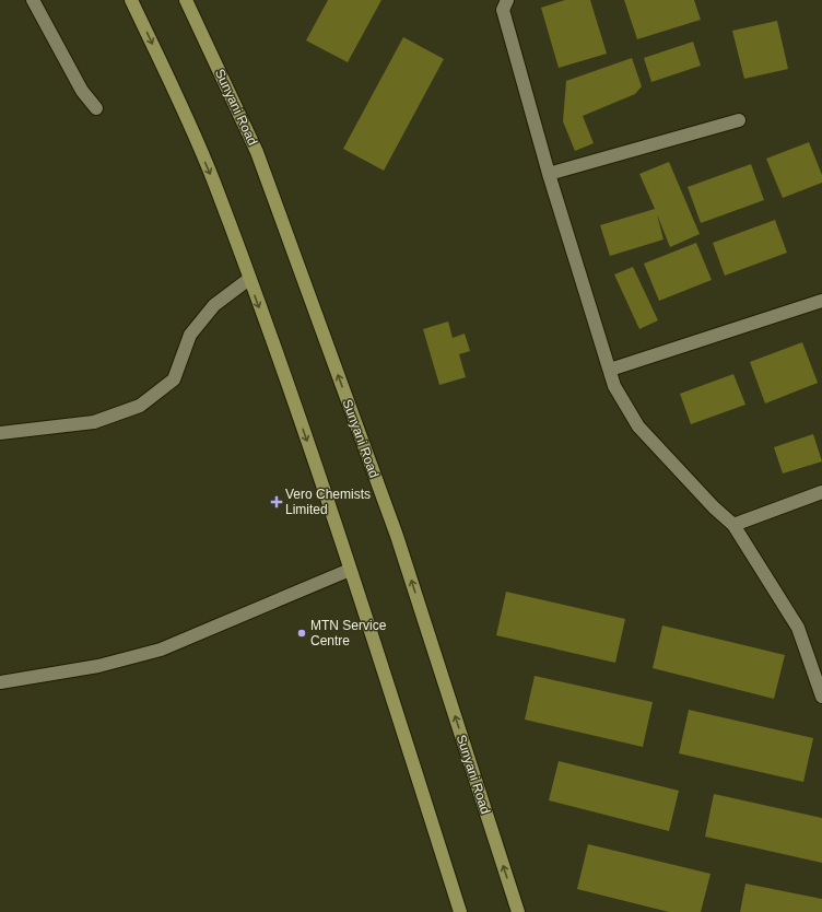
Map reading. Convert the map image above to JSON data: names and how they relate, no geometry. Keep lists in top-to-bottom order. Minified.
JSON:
{"streets":{"main road":["Sunyani Road"]},"places":{"health":["Vero Chemists Limited"],"other":["MTN Service Centre"]}}
